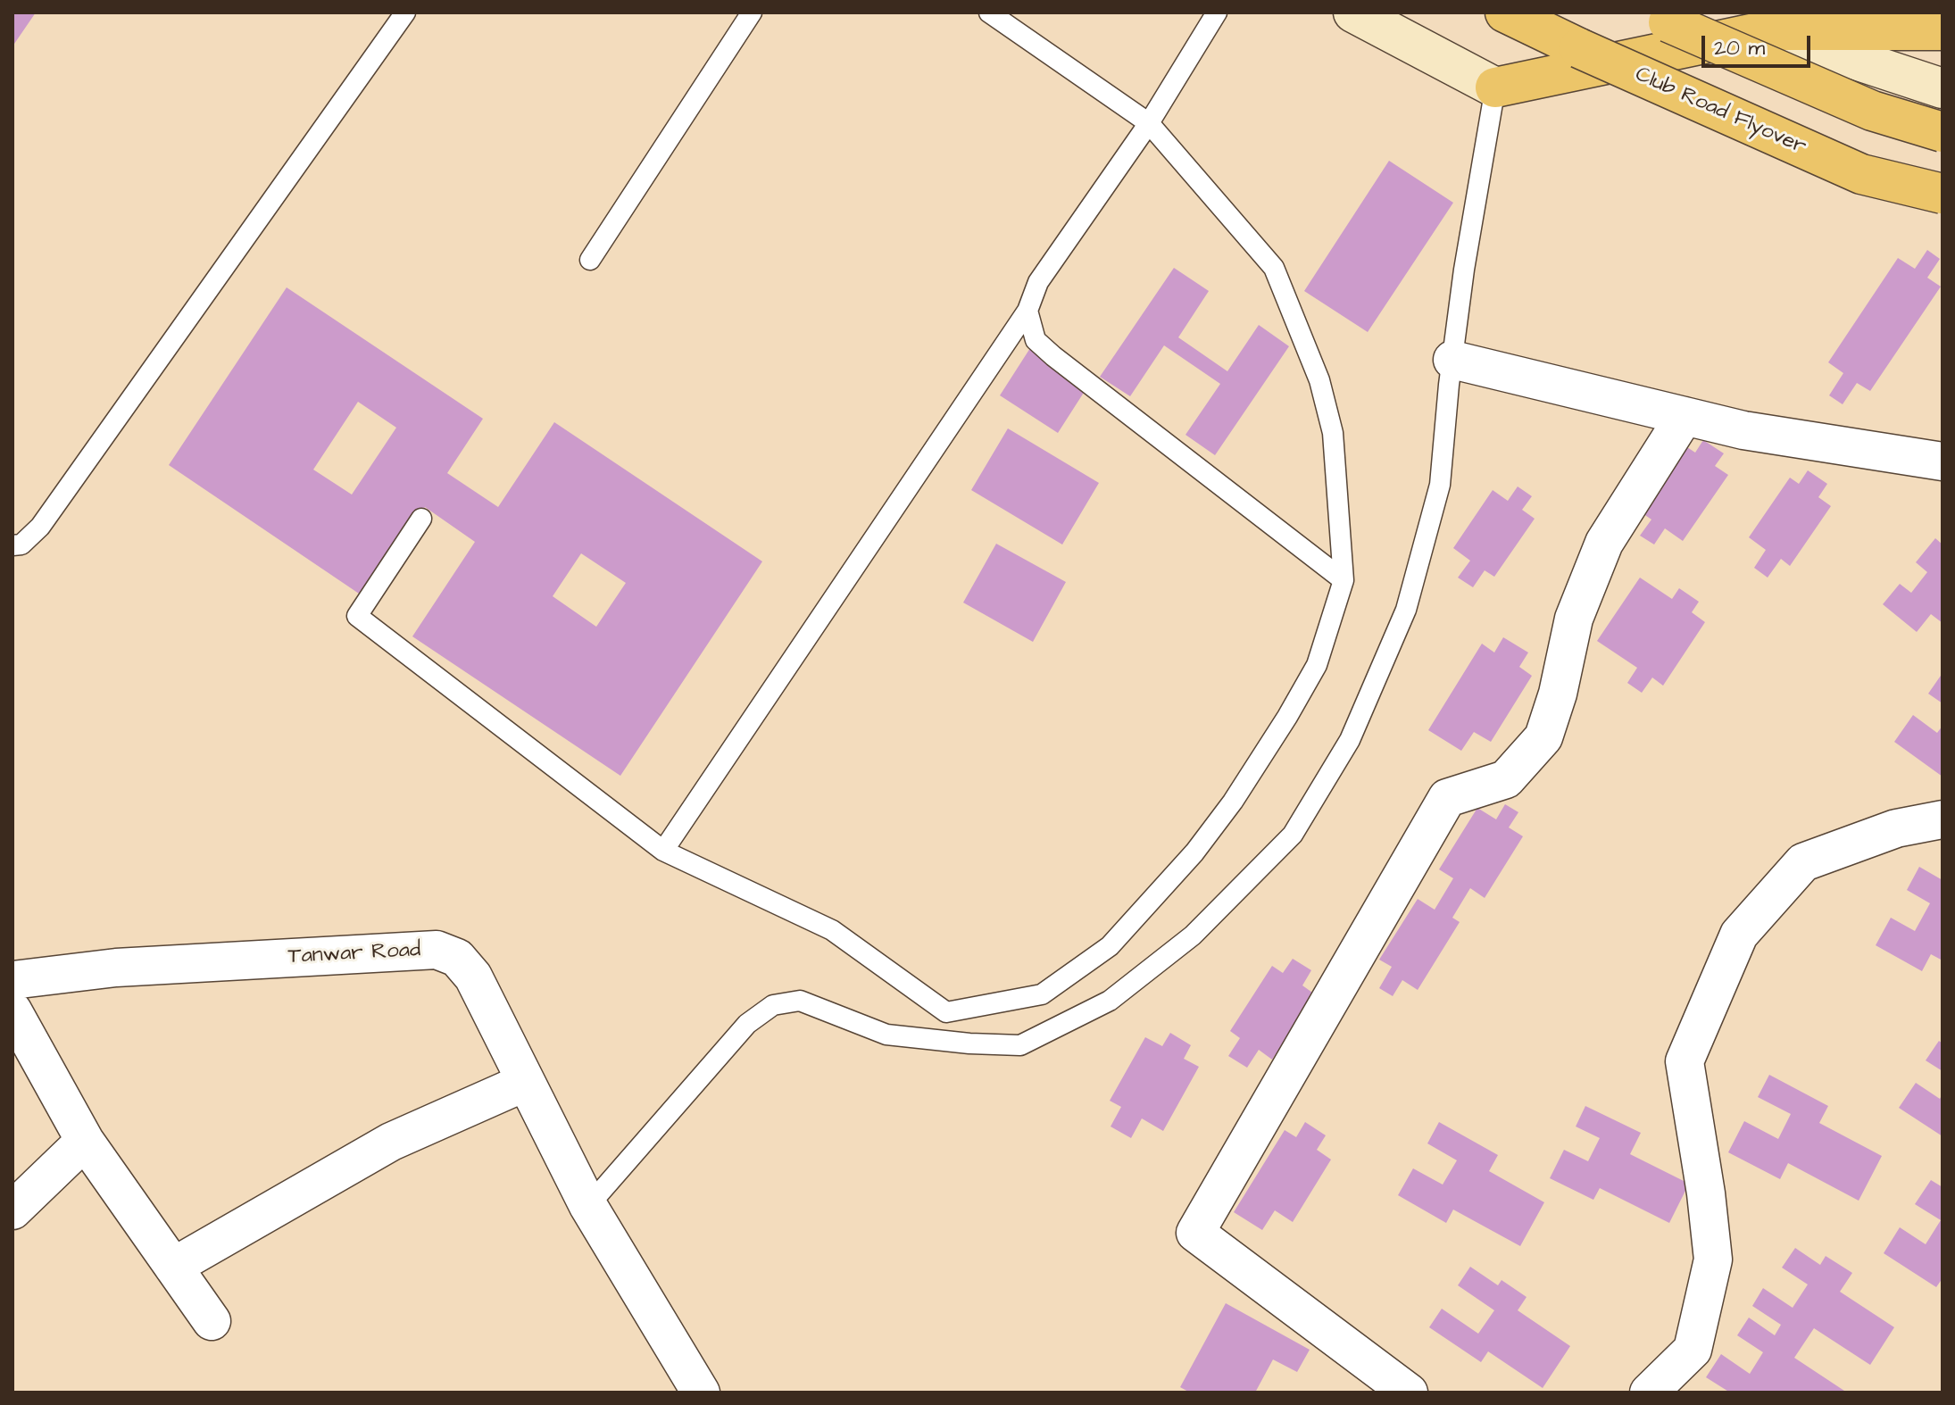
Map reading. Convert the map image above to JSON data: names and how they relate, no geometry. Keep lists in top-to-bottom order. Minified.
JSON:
{"streets":{"main road":["Club Road Flyover"],"street":["Tanwar Road"]},"scale_bar":"20 m"}
